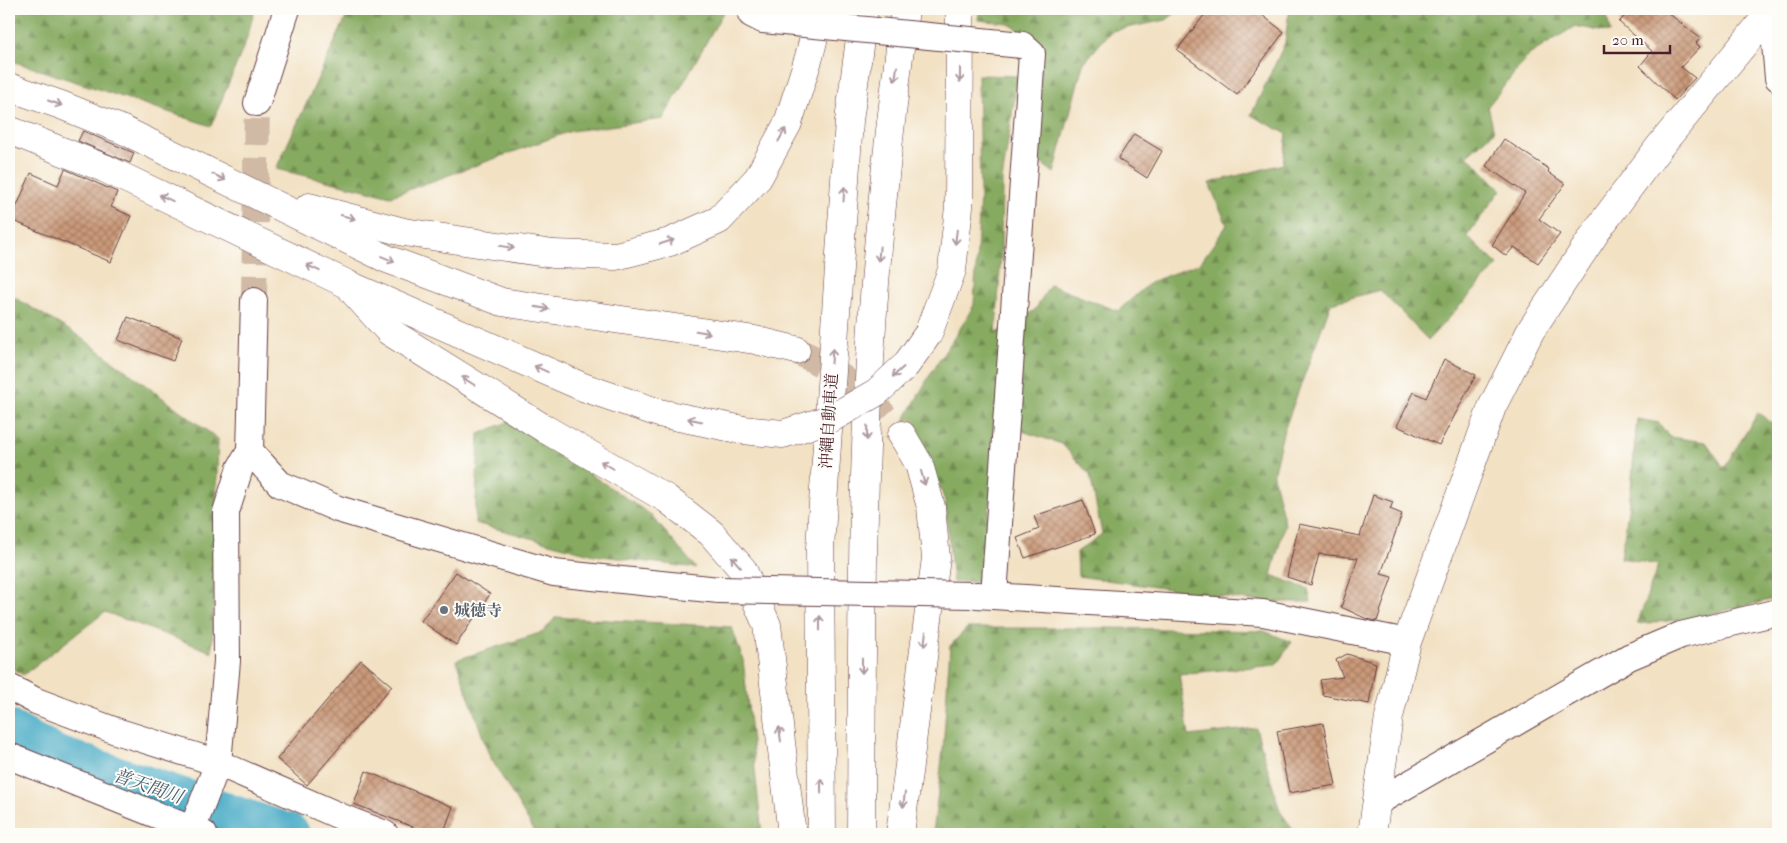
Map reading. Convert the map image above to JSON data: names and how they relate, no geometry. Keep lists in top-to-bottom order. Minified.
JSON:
{"streets":{"main road":["沖縄自動車道"]},"water":["普天間川"],"places":["城徳寺"],"scale_bar":"20 m"}
